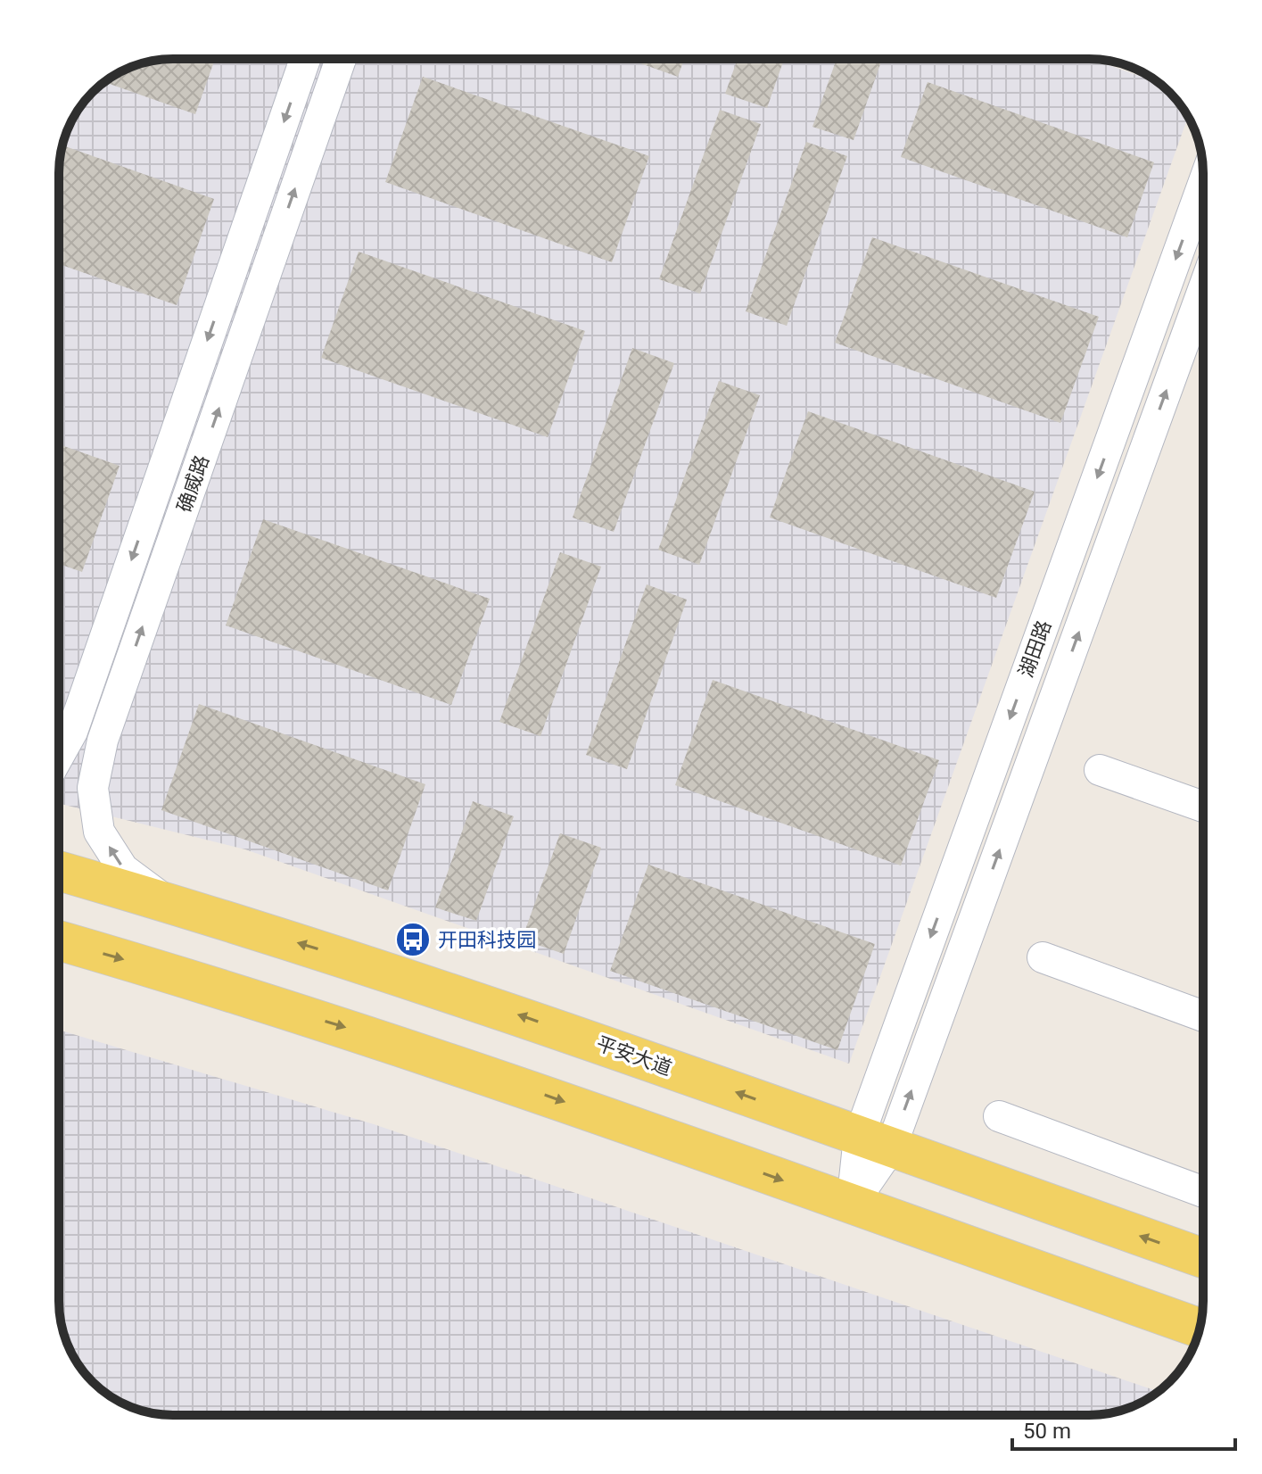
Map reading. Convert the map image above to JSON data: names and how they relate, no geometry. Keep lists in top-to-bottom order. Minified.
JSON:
{"streets":{"main road":["平安大道"],"street":["确威路","湖田路"]},"crossings":[["确威路","平安大道"],["湖田路","平安大道"]],"places":{"bus stop":["开田科技园"]},"scale_bar":"50 m"}
